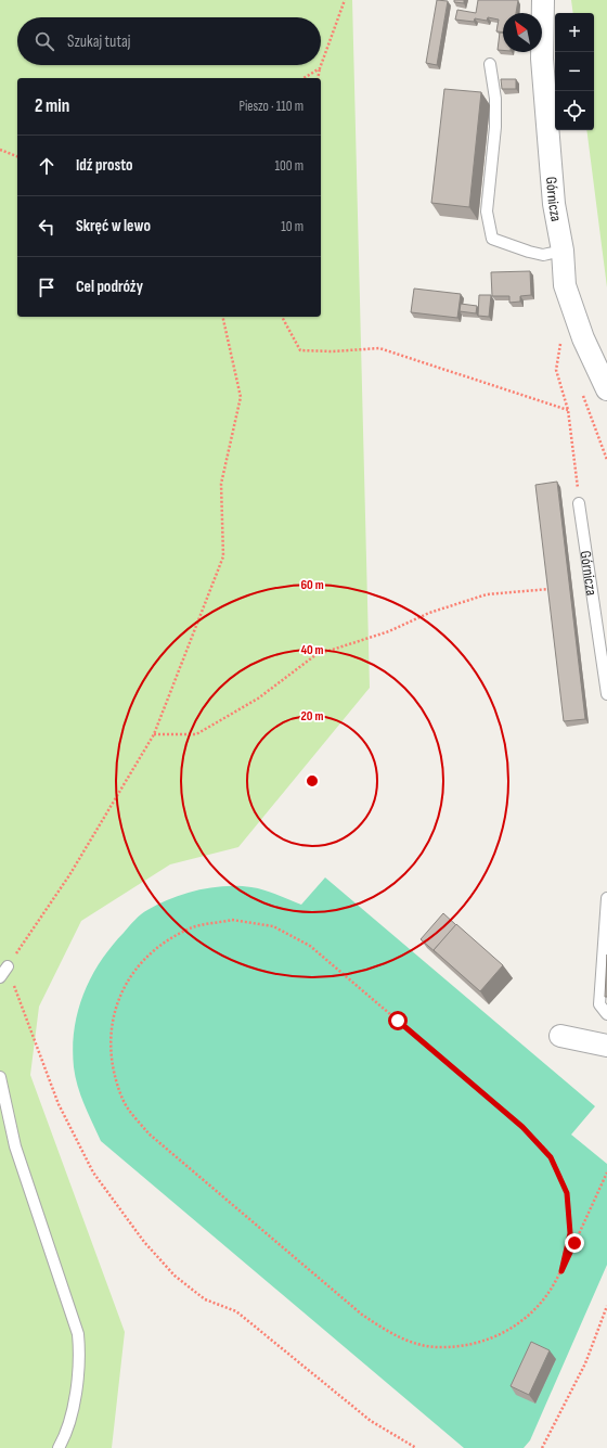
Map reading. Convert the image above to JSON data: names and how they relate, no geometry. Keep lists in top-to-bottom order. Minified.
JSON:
{"streets":{"street":["Górnicza"]},"north":"top left","page":{"map_buttons":["+","−"],"search":"Szukaj tutaj","heading":["2 min","Pieszo · 110 m"],"list":[["Idź prosto","100 m"],["Skręć w lewo","10 m"],"Cel podróży"]},"rings":["60 m","40 m","20 m"]}
